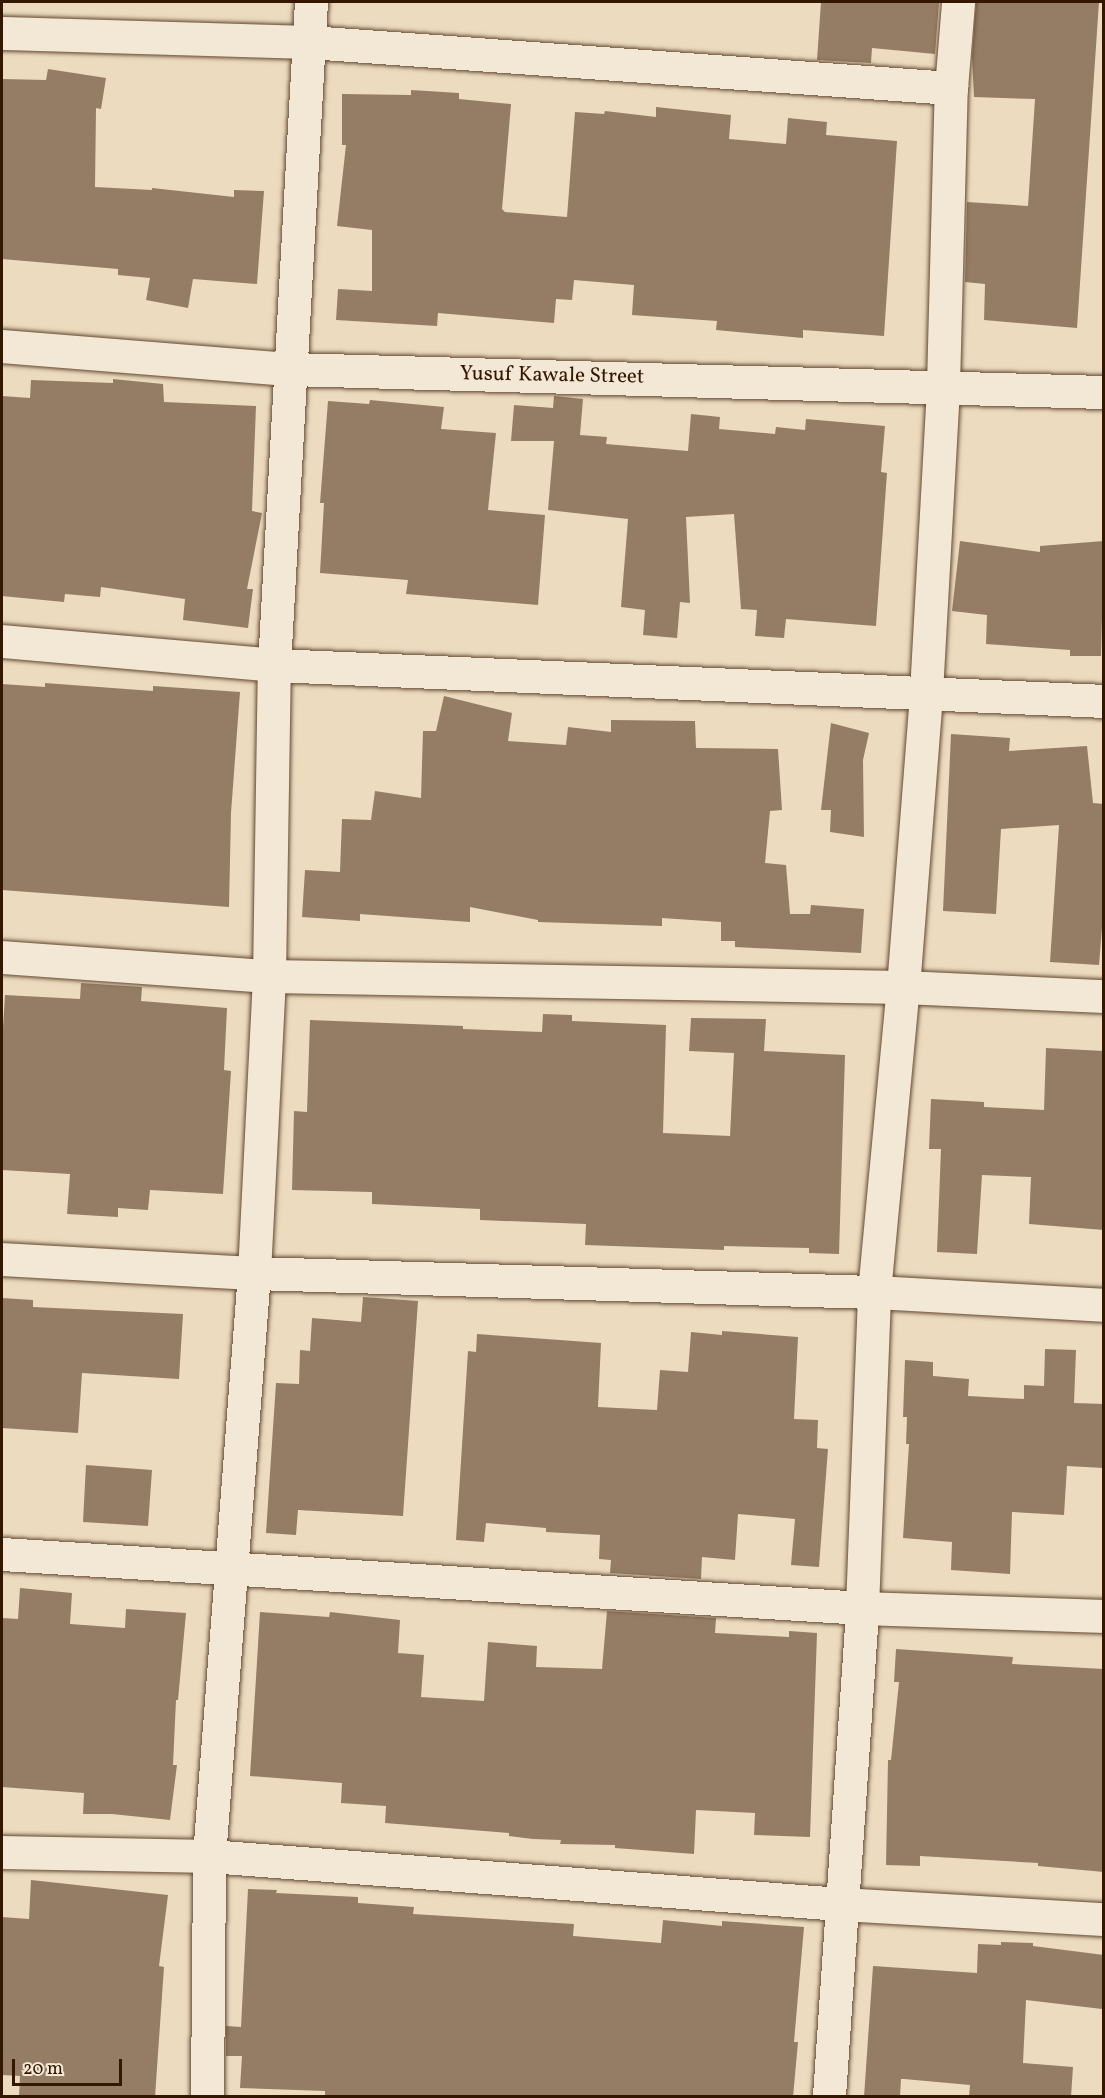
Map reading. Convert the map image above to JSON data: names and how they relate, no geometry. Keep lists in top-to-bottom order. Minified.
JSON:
{"streets":{"street":["Yusuf Kawale Street"]},"scale_bar":"20 m"}
